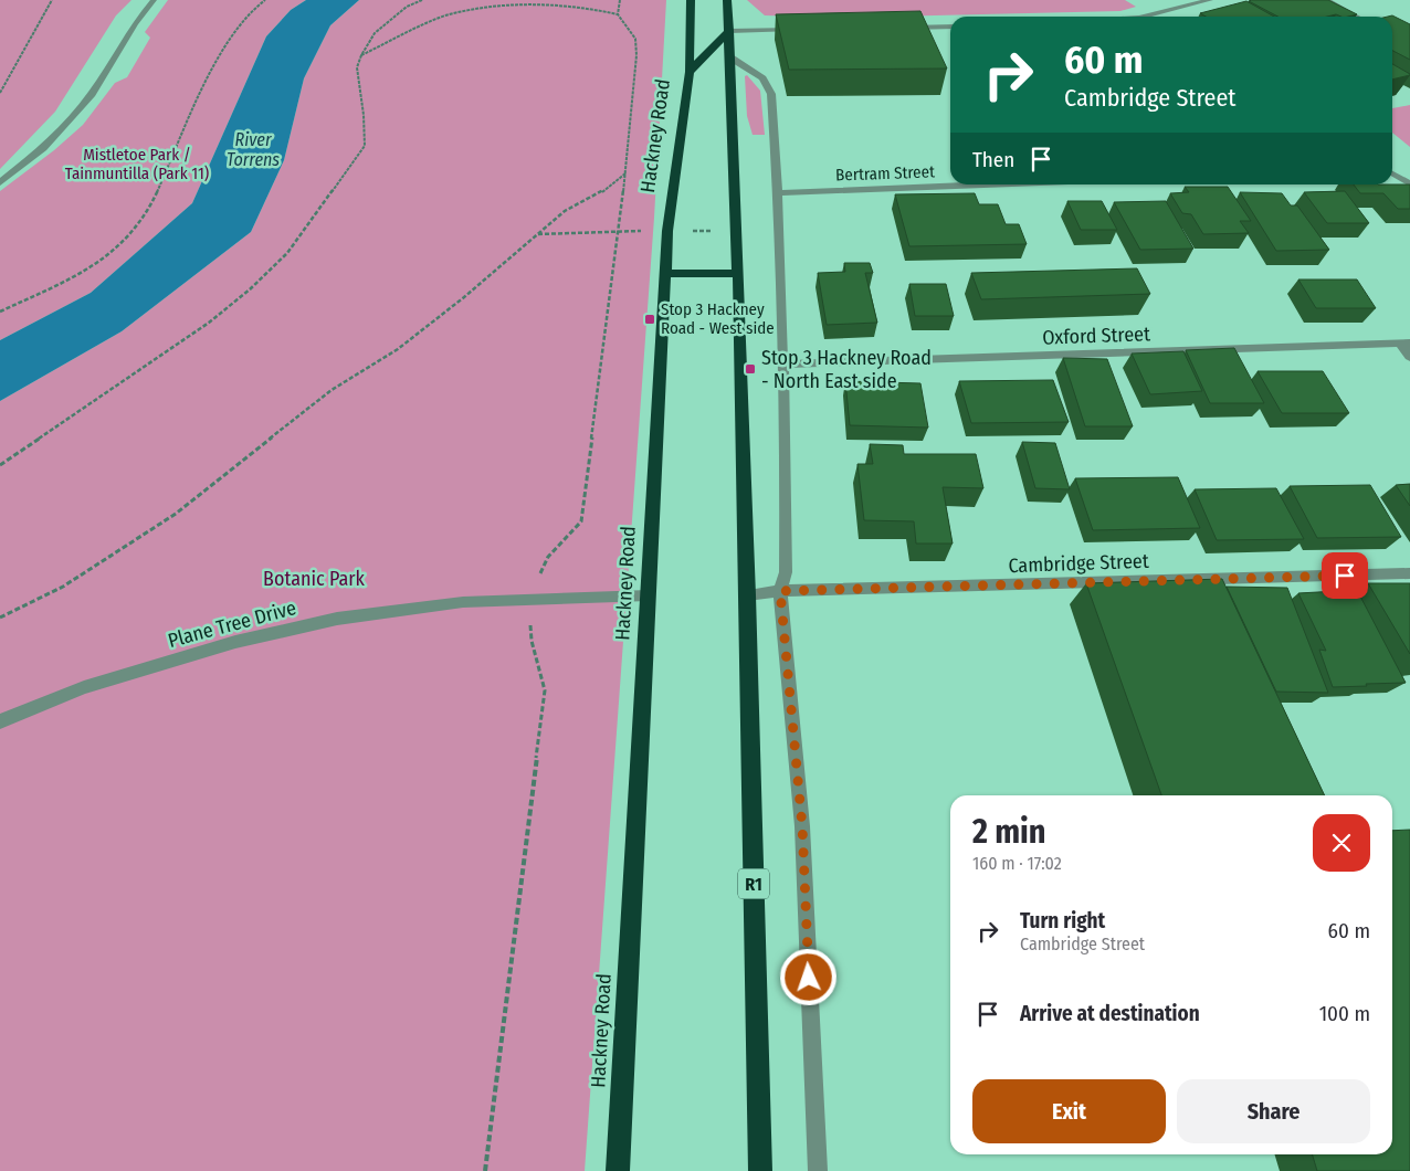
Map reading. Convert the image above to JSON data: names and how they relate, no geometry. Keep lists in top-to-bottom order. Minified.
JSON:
{"streets":{"highway":["Hackney Road","R1"],"street":["Bertram Street","Oxford Street","Cambridge Street","Plane Tree Drive"]},"crossings":[["Hackney Road","Plane Tree Drive"],["Cambridge Street","R1"]],"water":["River Torrens"],"parks":["Mistletoe Park / Tainmuntilla (Park 11)","Botanic Park"],"places":{"transit":["Stop 3 Hackney Road - West side","Stop 3 Hackney Road - North East side"]},"page":{"turn":["60 m","Cambridge Street"],"then":"Then","heading":["2 min","160 m · 17:02"],"list":[{"name":"Turn right","note":"Cambridge Street","value":"60 m"},{"name":"Arrive at destination","value":"100 m"}],"buttons":["Exit","Share"]}}
